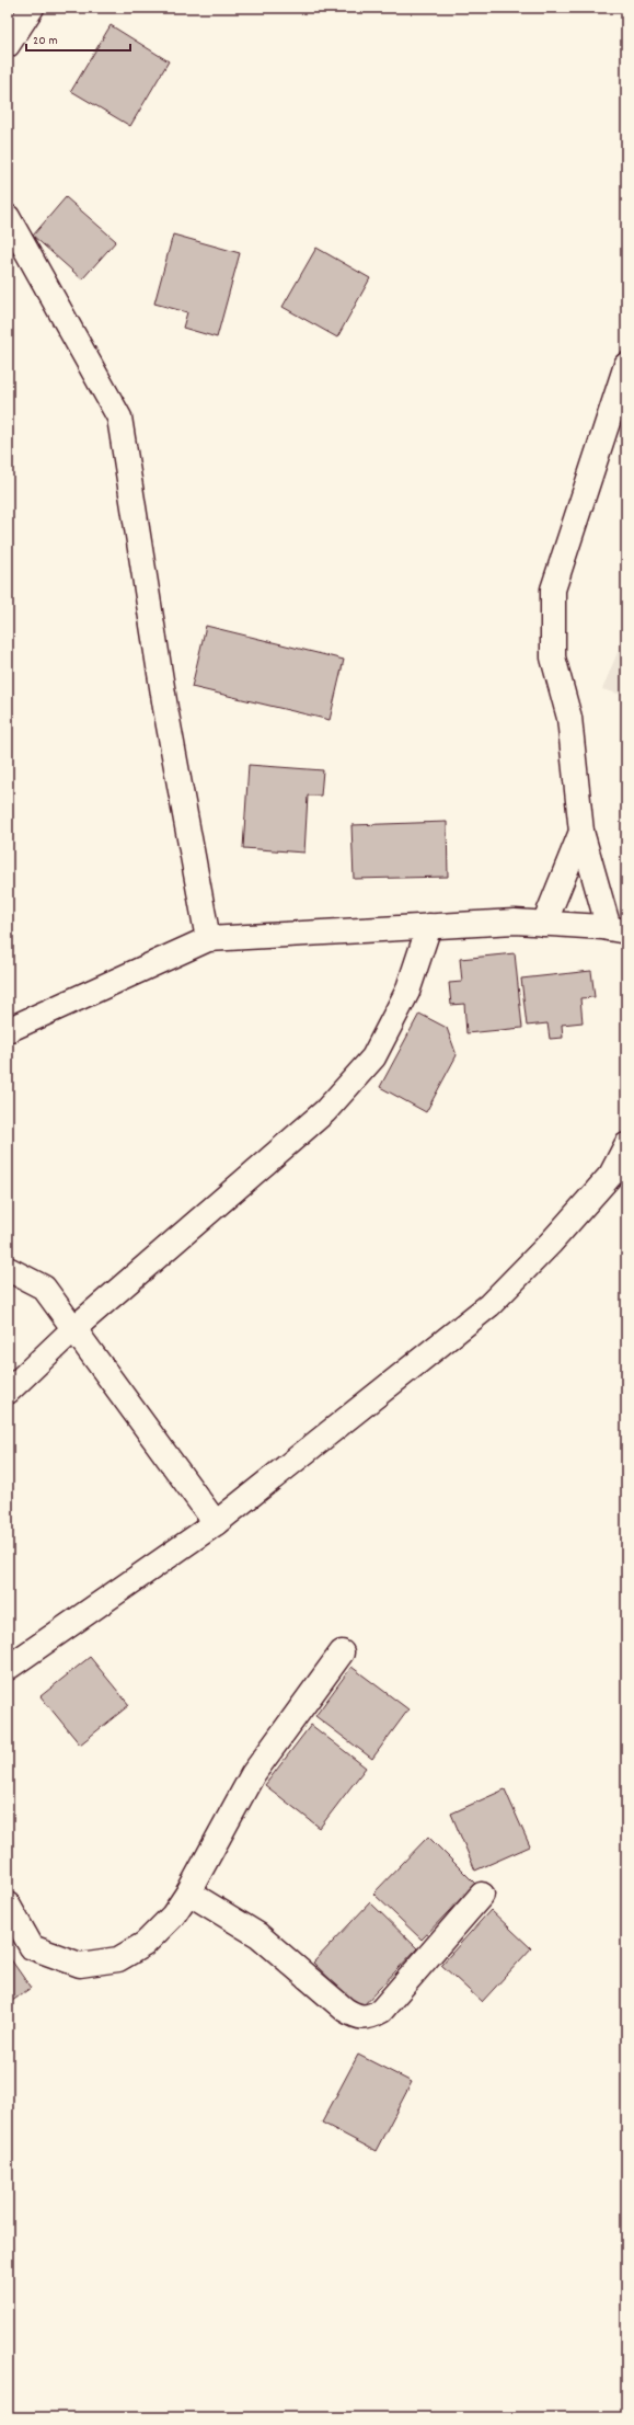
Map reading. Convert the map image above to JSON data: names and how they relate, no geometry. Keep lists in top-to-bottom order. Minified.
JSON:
{"scale_bar":"20 m"}
